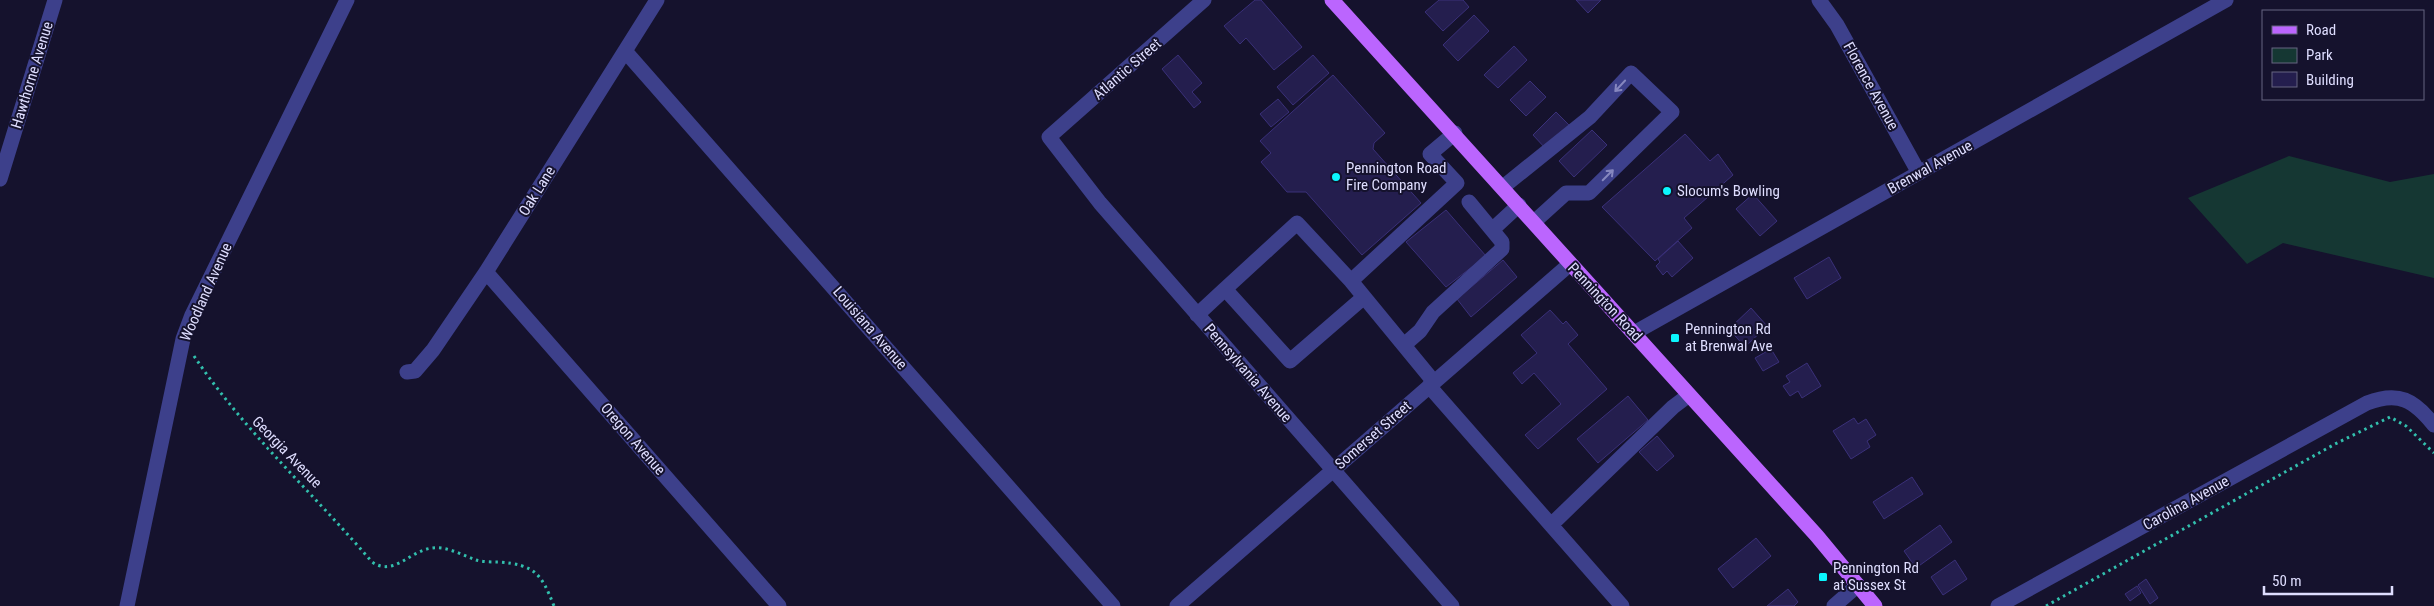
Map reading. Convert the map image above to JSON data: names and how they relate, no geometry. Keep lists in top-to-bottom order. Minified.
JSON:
{"streets":{"main road":["Pennington Road"],"street":["Atlantic Street","Hawthorne Avenue","Florence Avenue","Brenwal Avenue","Oak Lane","Woodland Avenue","Louisiana Avenue","Pennsylvania Avenue","Somerset Street","Oregon Avenue","Carolina Avenue"],"path":["Georgia Avenue"]},"crossings":[["Atlantic Street","Pennsylvania Avenue"],["Florence Avenue","Brenwal Avenue"],["Brenwal Avenue","Pennington Road"],["Oak Lane","Louisiana Avenue"],["Oak Lane","Oregon Avenue"],["Woodland Avenue","Georgia Avenue"],["Pennington Road","Somerset Street"],["Pennsylvania Avenue","Somerset Street"]],"places":{"other":["Pennington Road Fire Company","Slocum's Bowling"],"transit":["Pennington Rd at Brenwal Ave","Pennington Rd at Sussex St"]},"legend":["Road","Park","Building"],"scale_bar":"50 m"}
